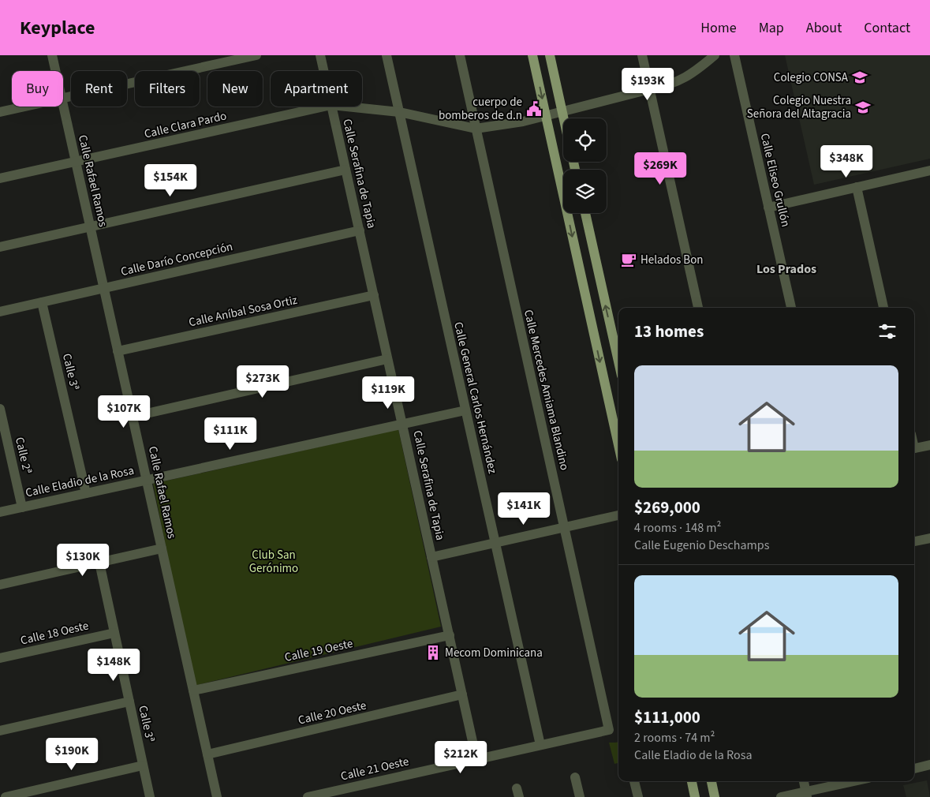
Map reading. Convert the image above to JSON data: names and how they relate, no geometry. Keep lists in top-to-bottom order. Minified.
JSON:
{"streets":{"street":["Calle Clara Pardo","Calle Serafina de Tapia","Calle Eliseo Grullón","Calle Rafael Ramos","Calle Darío Concepción","Calle Aníbal Sosa Ortiz","Calle 3ª","Calle Mercedes Amiama Blandino","Calle General Carlos Hernández","Calle 2ª","Calle Eladio de la Rosa","Calle 18 Oeste","Calle 19 Oeste","Calle 20 Oeste","Calle 21 Oeste"]},"crossings":[["Calle Clara Pardo","Calle Rafael Ramos"],["Calle Clara Pardo","Calle Mercedes Amiama Blandino"],["Calle Clara Pardo","Calle General Carlos Hernández"],["Calle Serafina de Tapia","Calle Darío Concepción"],["Calle Serafina de Tapia","Calle Aníbal Sosa Ortiz"],["Calle Serafina de Tapia","Calle Eladio de la Rosa"],["Calle Serafina de Tapia","Calle 19 Oeste"],["Calle Serafina de Tapia","Calle 20 Oeste"],["Calle Serafina de Tapia","Calle 21 Oeste"],["Calle Rafael Ramos","Calle Darío Concepción"],["Calle Rafael Ramos","Calle Aníbal Sosa Ortiz"],["Calle Rafael Ramos","Calle Eladio de la Rosa"],["Calle Rafael Ramos","Calle 19 Oeste"],["Calle Rafael Ramos","Calle 20 Oeste"],["Calle Darío Concepción","Calle 3ª"],["Calle 3ª","Calle Eladio de la Rosa"],["Calle 3ª","Calle 18 Oeste"],["Calle Mercedes Amiama Blandino","Calle 21 Oeste"],["Calle General Carlos Hernández","Calle Eladio de la Rosa"],["Calle General Carlos Hernández","Calle 21 Oeste"],["Calle 2ª","Calle Eladio de la Rosa"]],"districts":["Los Prados"],"parks":["Club San Gerónimo"],"places":{"school or university":["Colegio CONSA","Colegio Nuestra Señora del Altagracia"],"public building":["cuerpo de bomberos de d.n"],"cafe":["Helados Bon"],"building":["Mecom Dominicana"]},"page":{"header":"Keyplace","nav":["Home","Map","About","Contact"],"price":["$193K","$348K","$269K","$154K","$273K","$119K","$107K","$111K","$141K","$130K","$148K","$190K","$212K"],"chip":["Buy","Rent","Filters","New","Apartment"],"heading":"13 homes","list":[{"name":"$269,000","note":"4 rooms · 148 m² · Calle Eugenio Deschamps"},{"name":"$111,000","note":"2 rooms · 74 m² · Calle Eladio de la Rosa"}]}}
